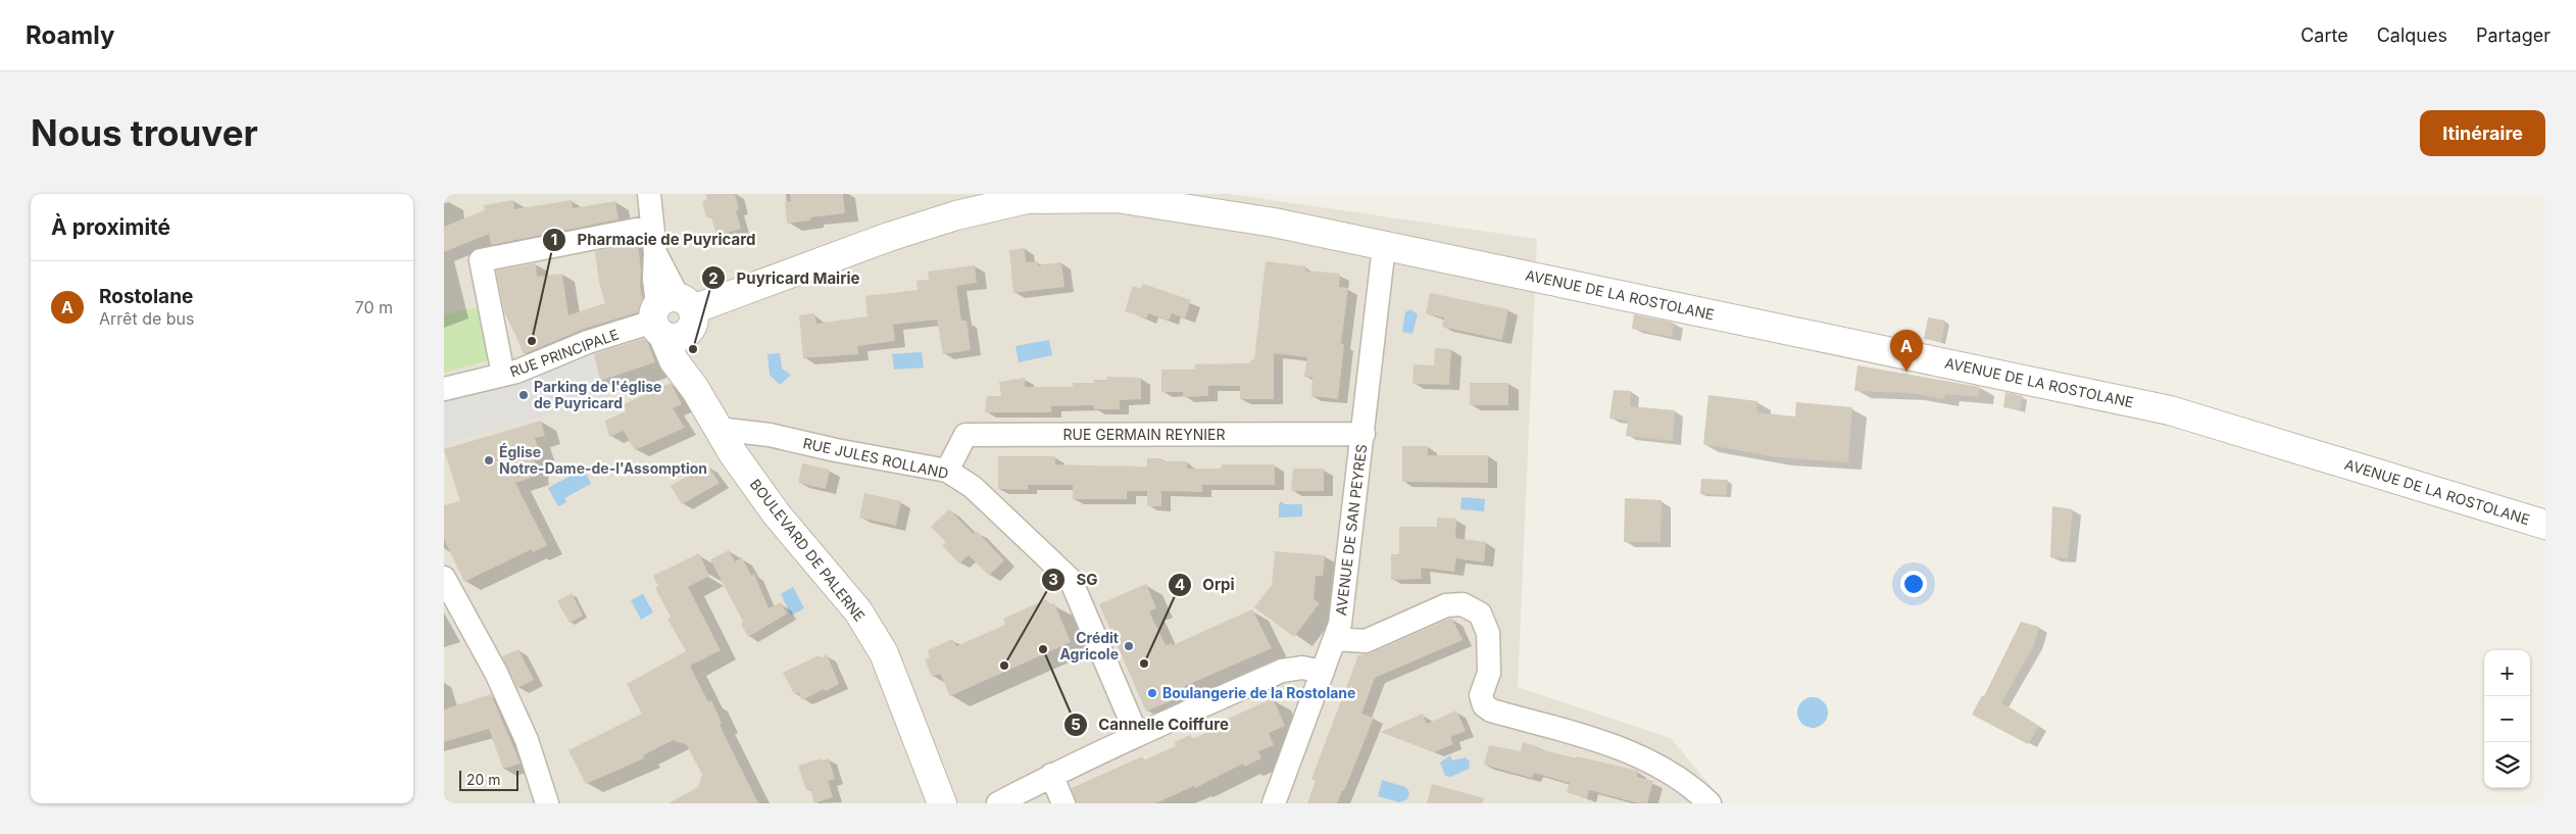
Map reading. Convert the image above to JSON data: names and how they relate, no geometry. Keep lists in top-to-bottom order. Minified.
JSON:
{"streets":{"street":["AVENUE DE LA ROSTOLANE","RUE PRINCIPALE","RUE GERMAIN REYNIER","RUE JULES ROLLAND","AVENUE DE SAN PEYRES","BOULEVARD DE PALERNE"]},"crossings":[["AVENUE DE LA ROSTOLANE","RUE PRINCIPALE"],["AVENUE DE LA ROSTOLANE","AVENUE DE SAN PEYRES"],["AVENUE DE LA ROSTOLANE","BOULEVARD DE PALERNE"],["RUE PRINCIPALE","BOULEVARD DE PALERNE"],["RUE GERMAIN REYNIER","RUE JULES ROLLAND"],["RUE GERMAIN REYNIER","AVENUE DE SAN PEYRES"],["RUE JULES ROLLAND","BOULEVARD DE PALERNE"]],"places":["Pharmacie de Puyricard","Puyricard Mairie","Parking de l'église de Puyricard","Église Notre-Dame-de-l'Assomption","Crédit Agricole","Cannelle Coiffure","Orpi","SG","Boulangerie de la Rostolane"],"scale_bar":"20 m","page":{"header":"Roamly","nav":["Carte","Calques","Partager"],"buttons":"Itinéraire","title":"Nous trouver","heading":"À proximité","list":[{"mark":"A","name":"Rostolane","note":"Arrêt de bus","value":"70 m"}],"pins":"A","map_buttons":["+","−"],"scale":"20 m"}}
